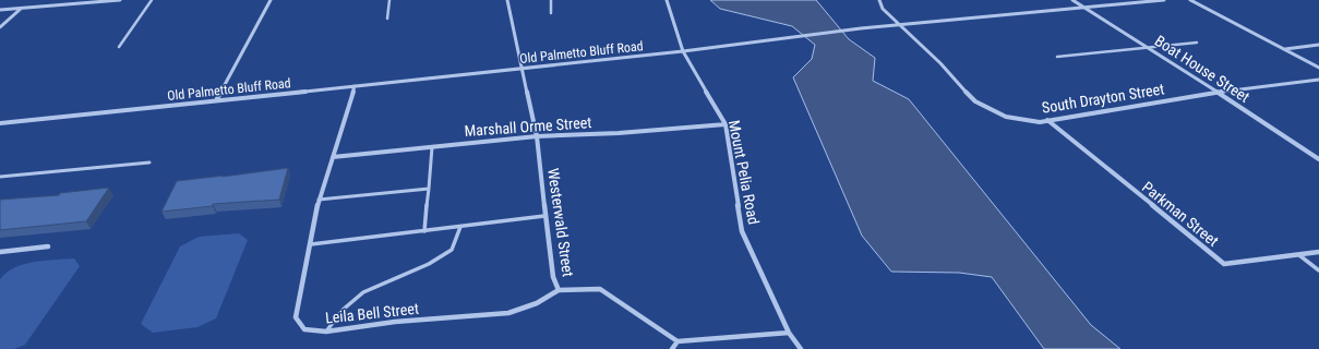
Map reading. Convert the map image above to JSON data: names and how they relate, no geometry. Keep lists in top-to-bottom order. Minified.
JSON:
{"streets":{"street":["Old Palmetto Bluff Road","Boat House Street","South Drayton Street","Marshall Orme Street","Mount Pelia Road","Parkman Street","Westerwald Street","Leila Bell Street"]},"crossings":[["Old Palmetto Bluff Road","Boat House Street"],["Old Palmetto Bluff Road","South Drayton Street"],["Old Palmetto Bluff Road","Mount Pelia Road"],["Old Palmetto Bluff Road","Westerwald Street"],["Old Palmetto Bluff Road","Leila Bell Street"],["Boat House Street","South Drayton Street"],["South Drayton Street","Parkman Street"],["Marshall Orme Street","Mount Pelia Road"],["Marshall Orme Street","Westerwald Street"],["Marshall Orme Street","Leila Bell Street"],["Westerwald Street","Leila Bell Street"]]}
